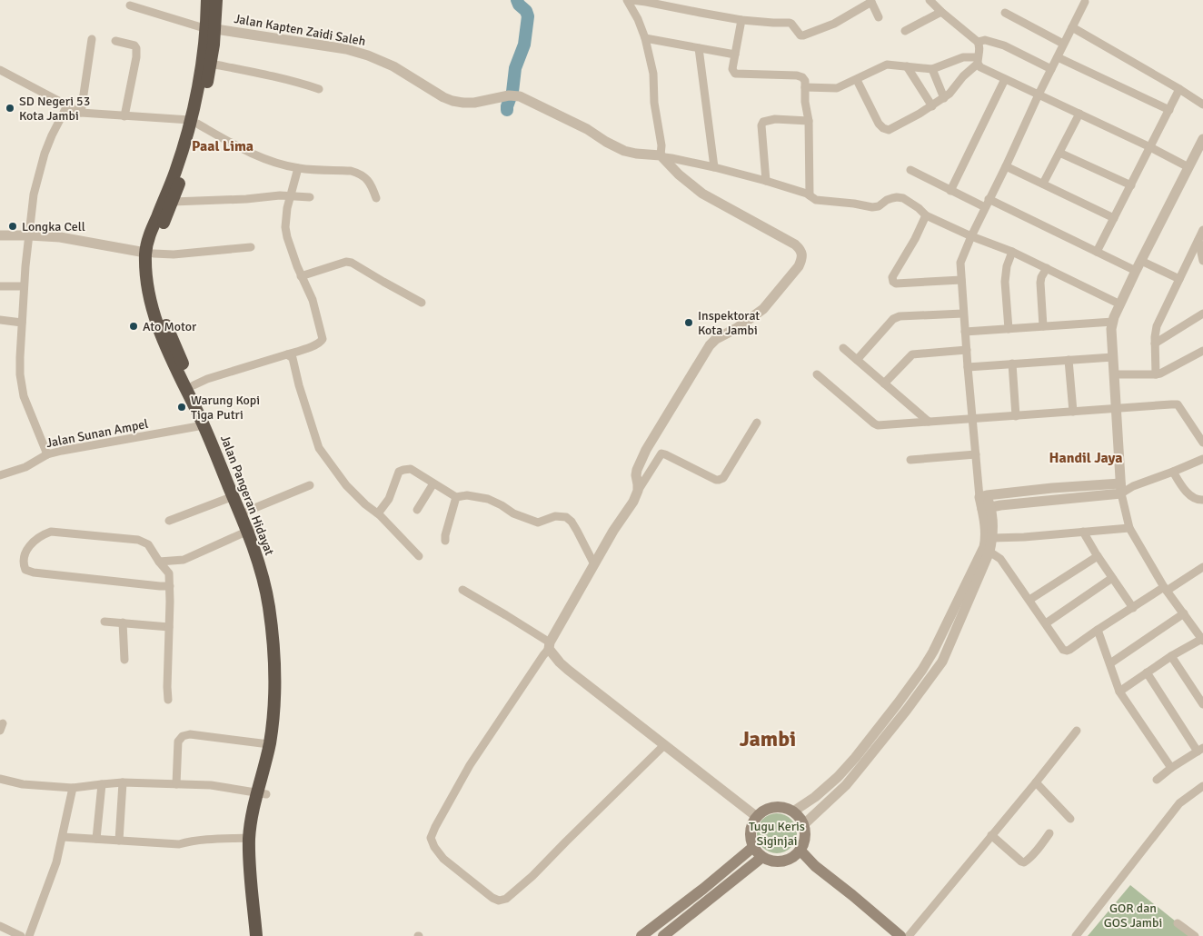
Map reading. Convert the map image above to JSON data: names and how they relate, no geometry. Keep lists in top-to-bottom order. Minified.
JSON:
{"streets":{"highway":["Jalan Pangeran Hidayat"],"street":["Jalan Kapten Zaidi Saleh","Jalan Sunan Ampel"]},"crossings":[["Jalan Kapten Zaidi Saleh","Jalan Pangeran Hidayat"],["Jalan Sunan Ampel","Jalan Pangeran Hidayat"]],"districts":["Paal Lima","Handil Jaya","Jambi"],"parks":["Tugu Keris Siginjai","GOR dan GOS Jambi"],"places":["SD Negeri 53 Kota Jambi","Longka Cell","Inspektorat Kota Jambi","Ato Motor","Warung Kopi Tiga Putri"]}
